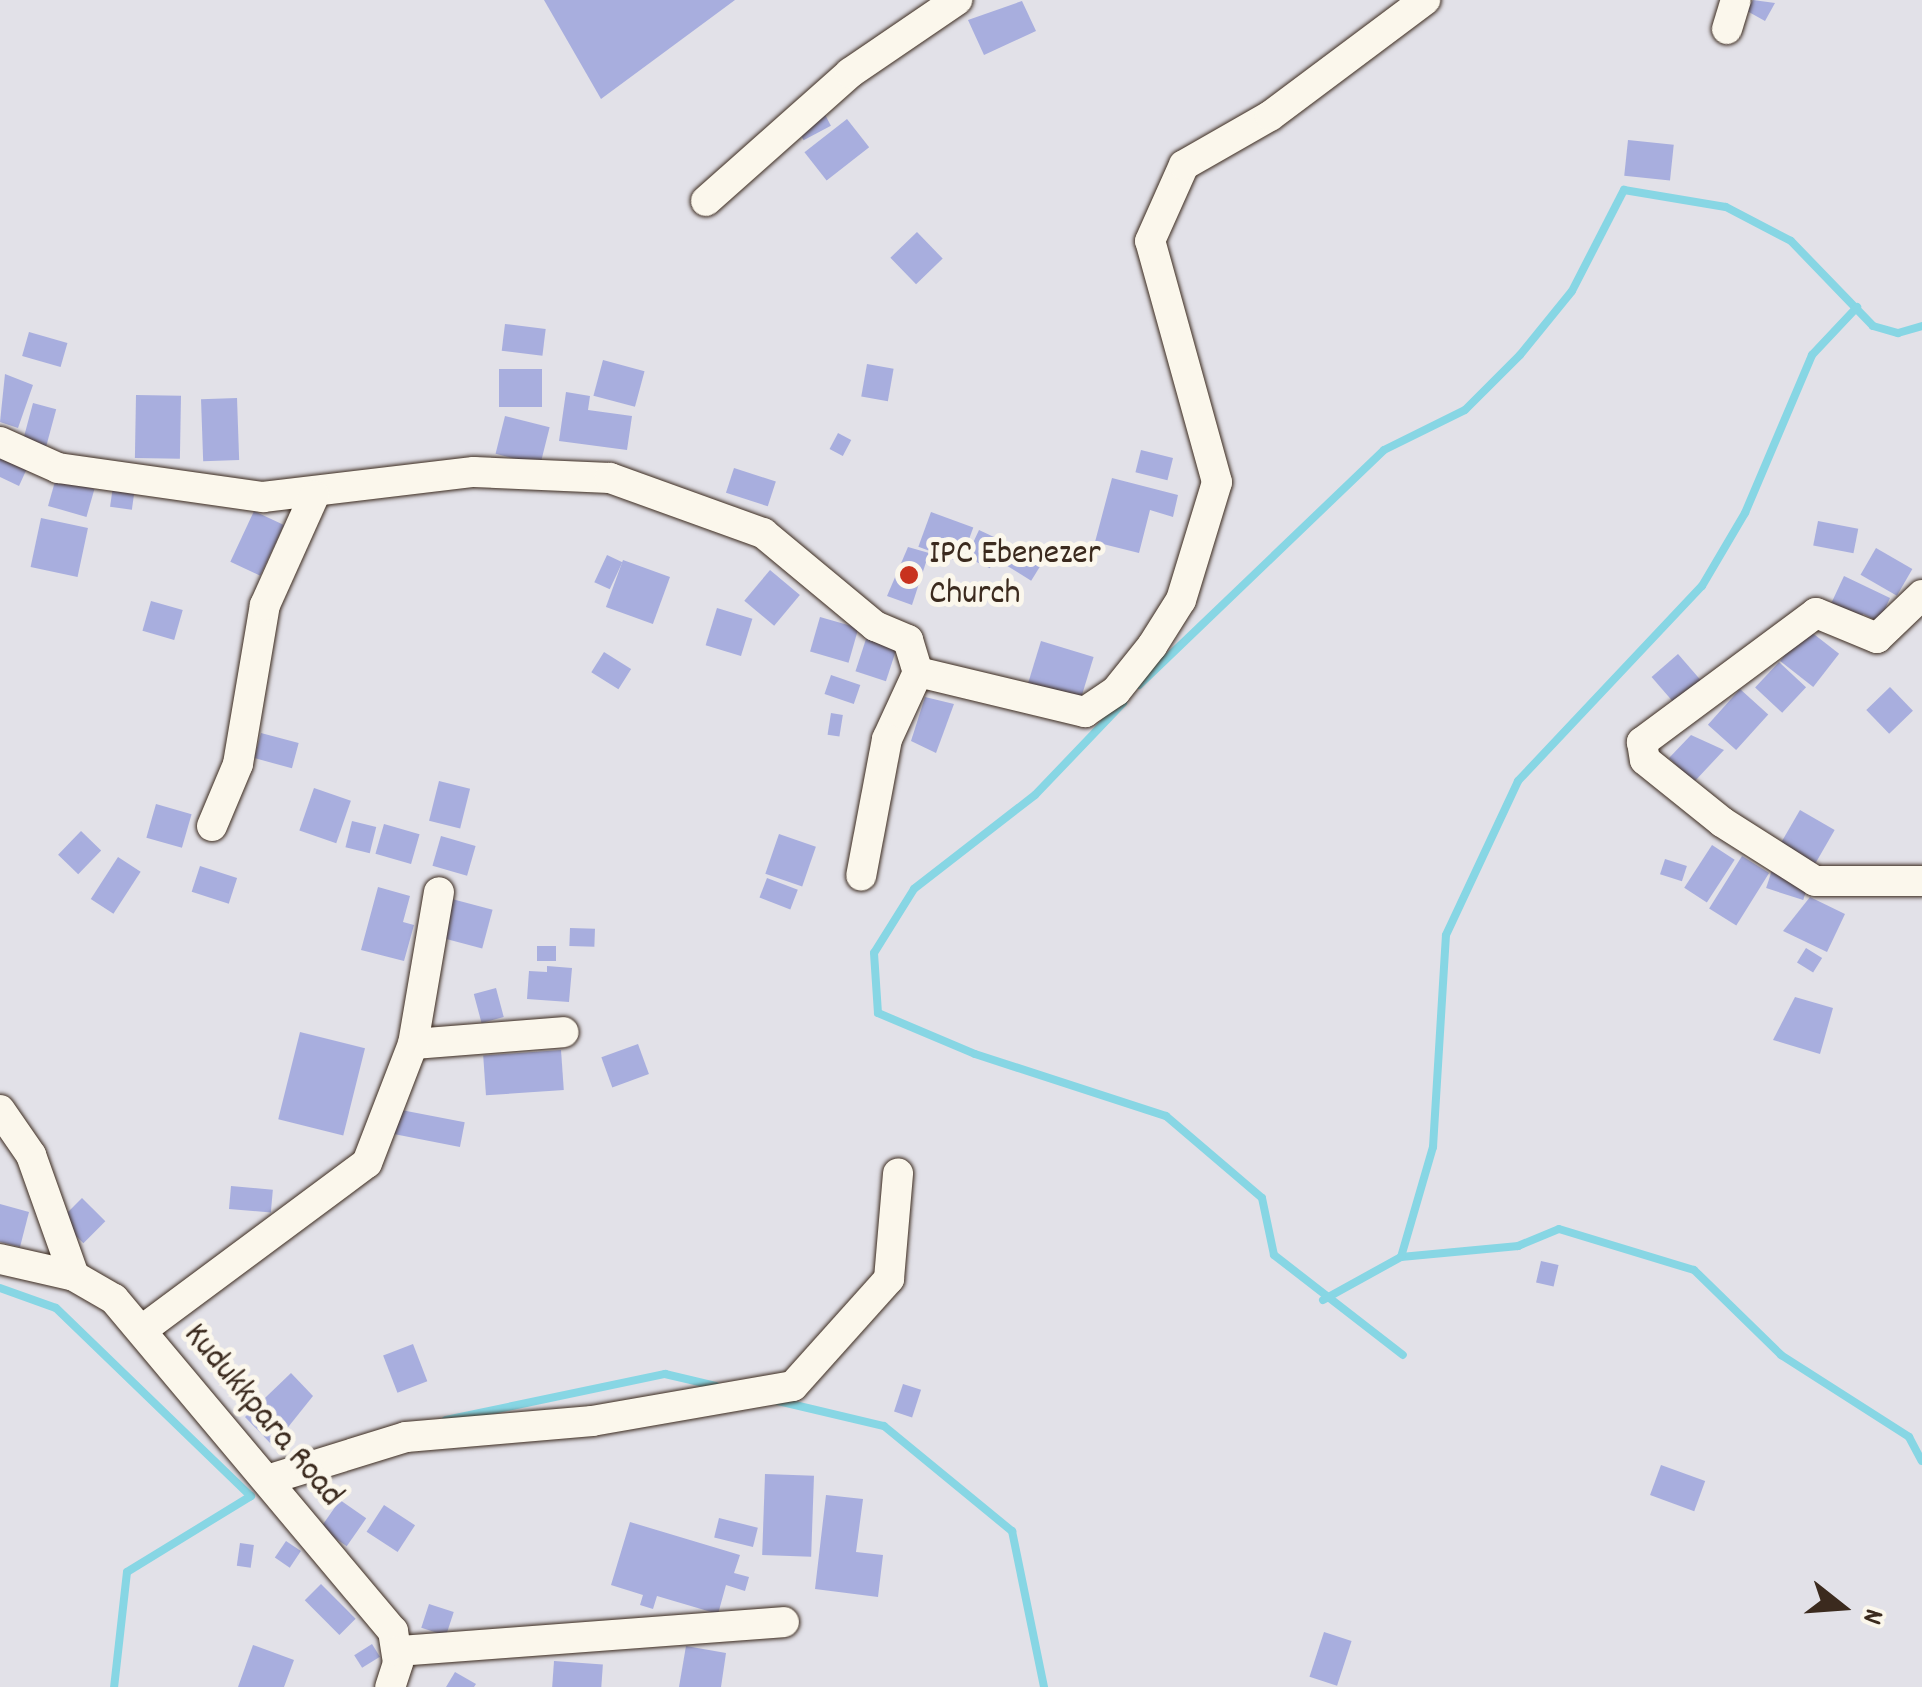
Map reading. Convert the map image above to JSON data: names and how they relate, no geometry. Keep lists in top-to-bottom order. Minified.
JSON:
{"streets":{"street":["Kudukkpara Road"]},"places":["IPC Ebenezer Church"],"north":"right"}
